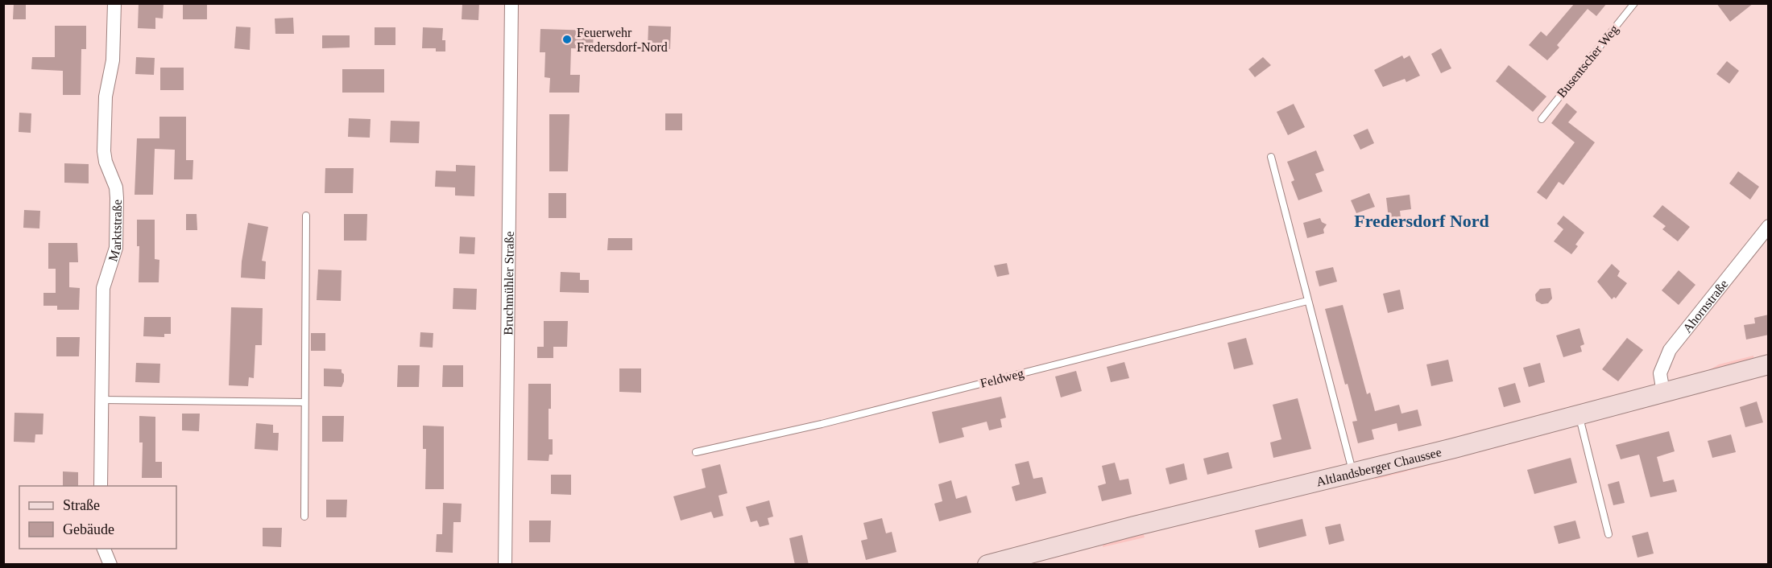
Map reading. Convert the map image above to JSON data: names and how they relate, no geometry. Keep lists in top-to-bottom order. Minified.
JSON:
{"streets":{"main road":["Altlandsberger Chaussee"],"street":["Marktstraße","Bruchmühler Straße","Ahornstraße"],"lane":["Busentscher Weg","Feldweg"]},"crossings":[["Ahornstraße","Altlandsberger Chaussee"]],"districts":["Fredersdorf Nord"],"places":["Feuerwehr Fredersdorf-Nord"],"legend":["Straße","Gebäude"]}
